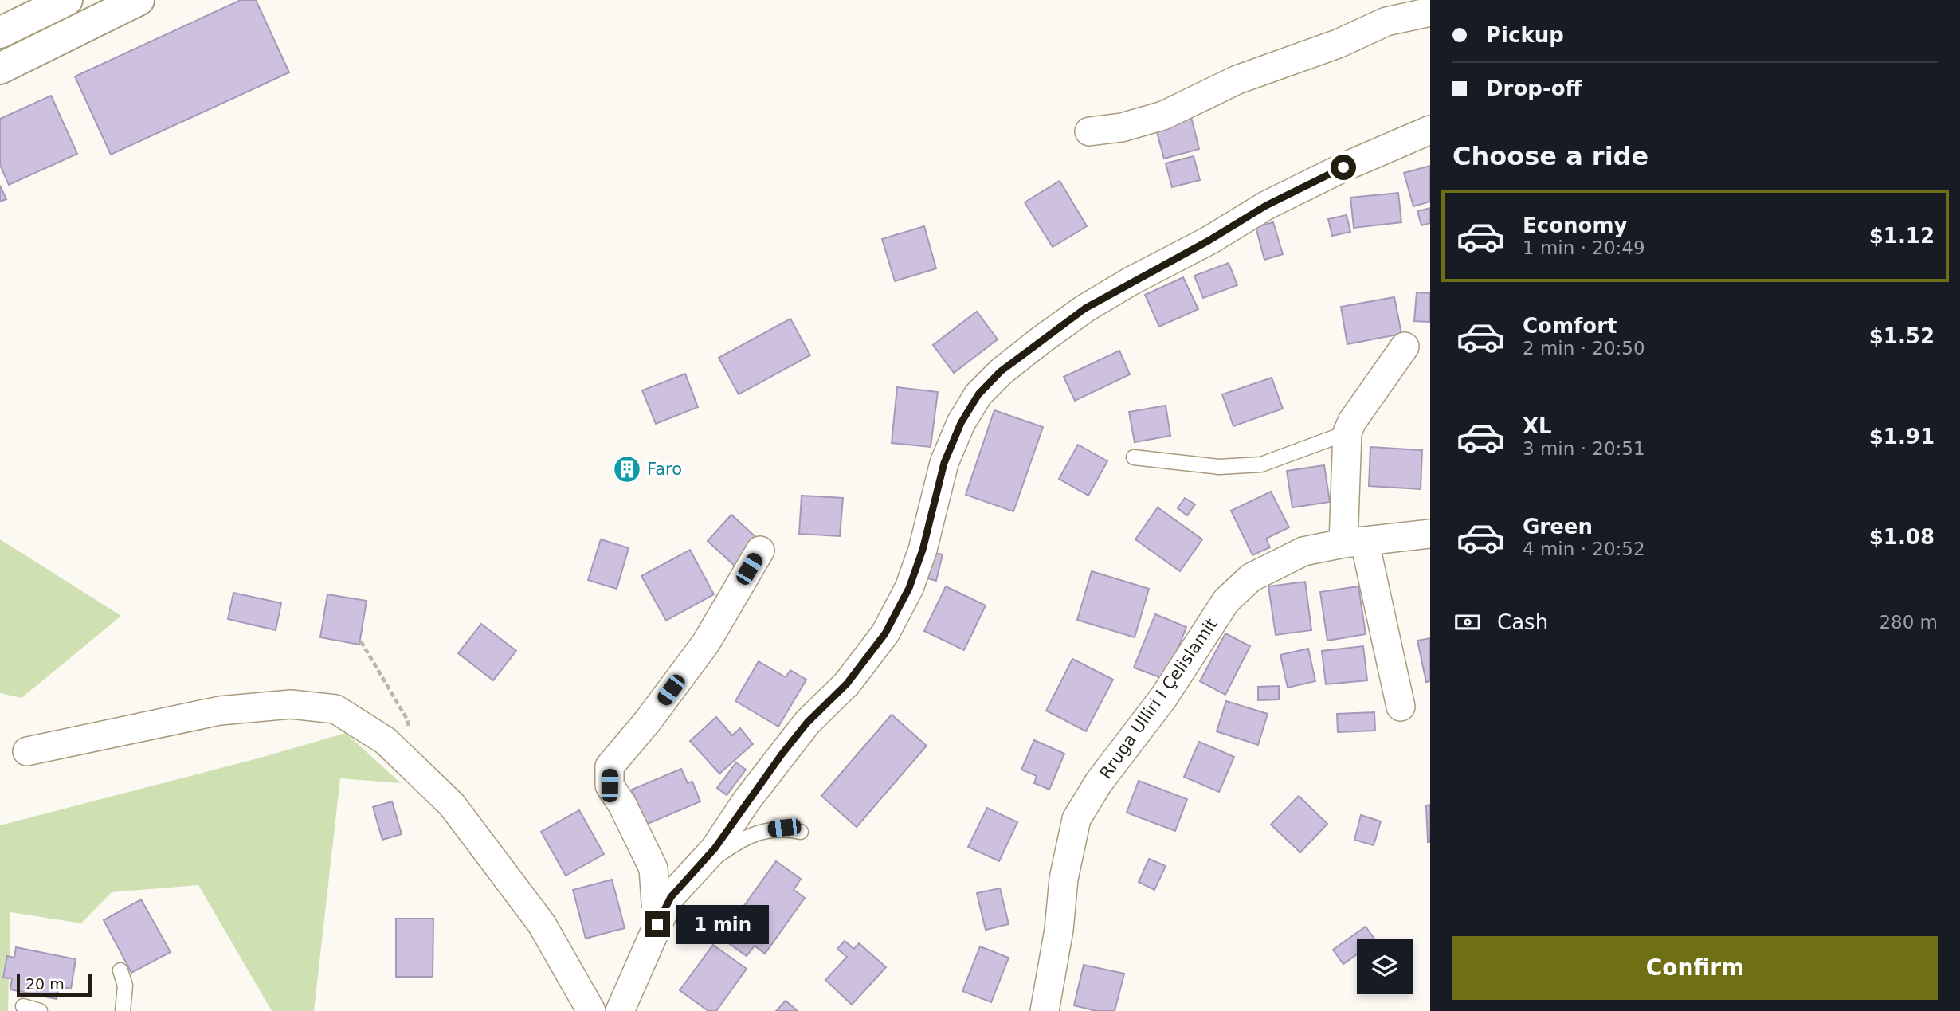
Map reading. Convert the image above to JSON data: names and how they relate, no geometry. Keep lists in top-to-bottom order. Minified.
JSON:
{"streets":{"street":["Rruga Ulliri I Çelislamit"]},"places":{"building":["Faro"]},"scale_bar":"20 m","page":{"banner":["Pickup","Drop-off"],"heading":"Choose a ride","list":[{"name":"Economy","note":"1 min · 20:49","value":"$1.12"},{"name":"Comfort","note":"2 min · 20:50","value":"$1.52"},{"name":"XL","note":"3 min · 20:51","value":"$1.91"},{"name":"Green","note":"4 min · 20:52","value":"$1.08"}],"pay":["Cash","280 m"],"bubble":"1 min","buttons":"Confirm","scale":"20 m"}}
